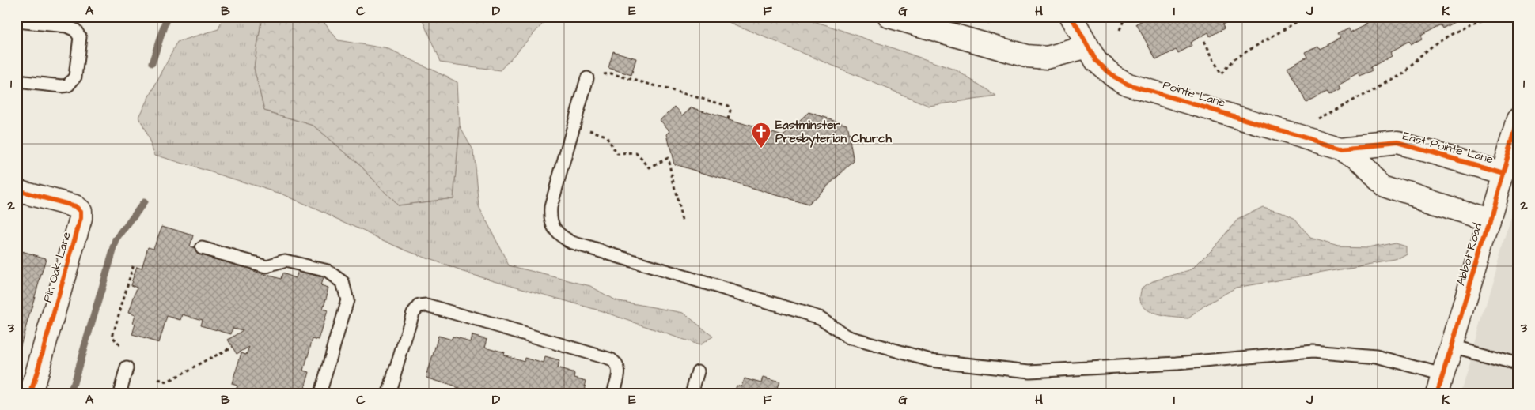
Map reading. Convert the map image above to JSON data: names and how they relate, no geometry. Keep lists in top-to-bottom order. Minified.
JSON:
{"streets":{"street":["Pointe Lane","East Pointe Lane","Abbot Road","Pin Oak Lane"]},"crossings":[["Pointe Lane","East Pointe Lane"],["East Pointe Lane","Abbot Road"]],"places":{"church":["Eastminster Presbyterian Church"]},"grid":{"columns":["A","B","C","D","E","F","G","H","I","J","K"],"rows":["1","2","3"]}}
